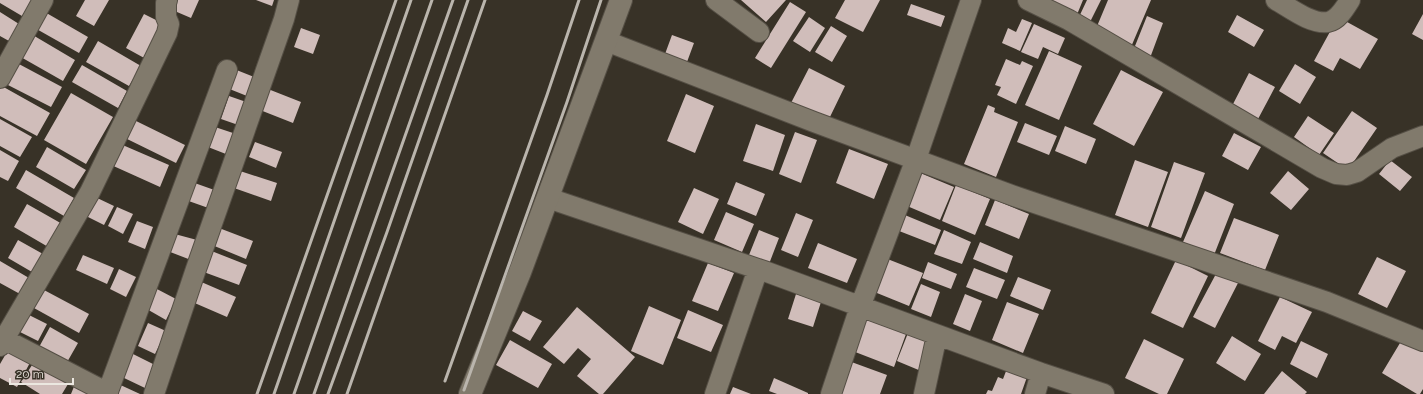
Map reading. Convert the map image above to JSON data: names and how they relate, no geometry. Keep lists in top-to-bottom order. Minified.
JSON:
{"scale_bar":"20 m"}
